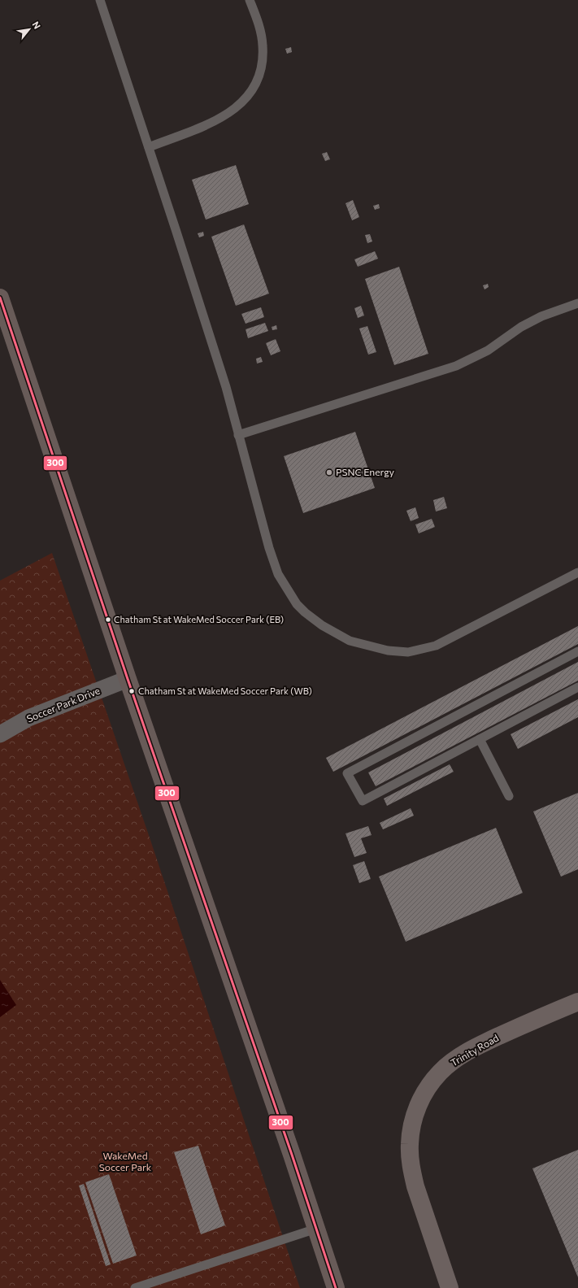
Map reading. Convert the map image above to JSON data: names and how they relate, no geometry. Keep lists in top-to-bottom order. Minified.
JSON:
{"streets":{"main road":["Trinity Road"],"street":["Soccer Park Drive"]},"parks":["WakeMed Soccer Park"],"places":["PSNC Energy","Chatham St at WakeMed Soccer Park (EB)","Chatham St at WakeMed Soccer Park (WB)"],"lines":["transit line 300"],"north":"top right"}
